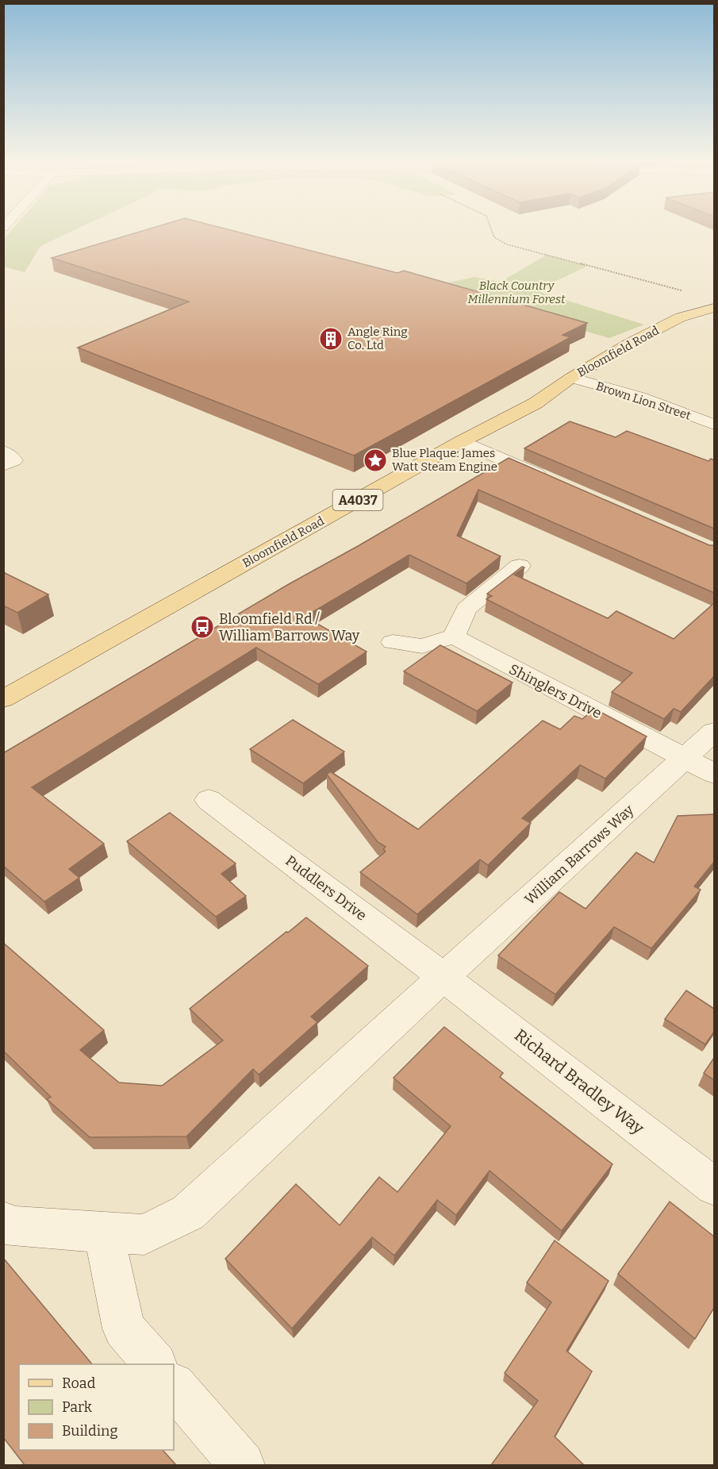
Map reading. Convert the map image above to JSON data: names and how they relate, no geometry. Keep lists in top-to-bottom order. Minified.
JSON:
{"streets":{"main road":["Bloomfield Road","A4037"],"street":["Brown Lion Street","Shinglers Drive","William Barrows Way","Puddlers Drive","Richard Bradley Way"]},"crossings":[["Bloomfield Road","Brown Lion Street"],["Shinglers Drive","William Barrows Way"],["William Barrows Way","Puddlers Drive"],["William Barrows Way","Richard Bradley Way"],["Puddlers Drive","Richard Bradley Way"]],"parks":["Black Country Millennium Forest"],"places":{"building":["Angle Ring Co. Ltd"],"place":["Blue Plaque: James Watt Steam Engine"],"bus stop":["Bloomfield Rd / William Barrows Way"]},"legend":["Road","Park","Building"]}
